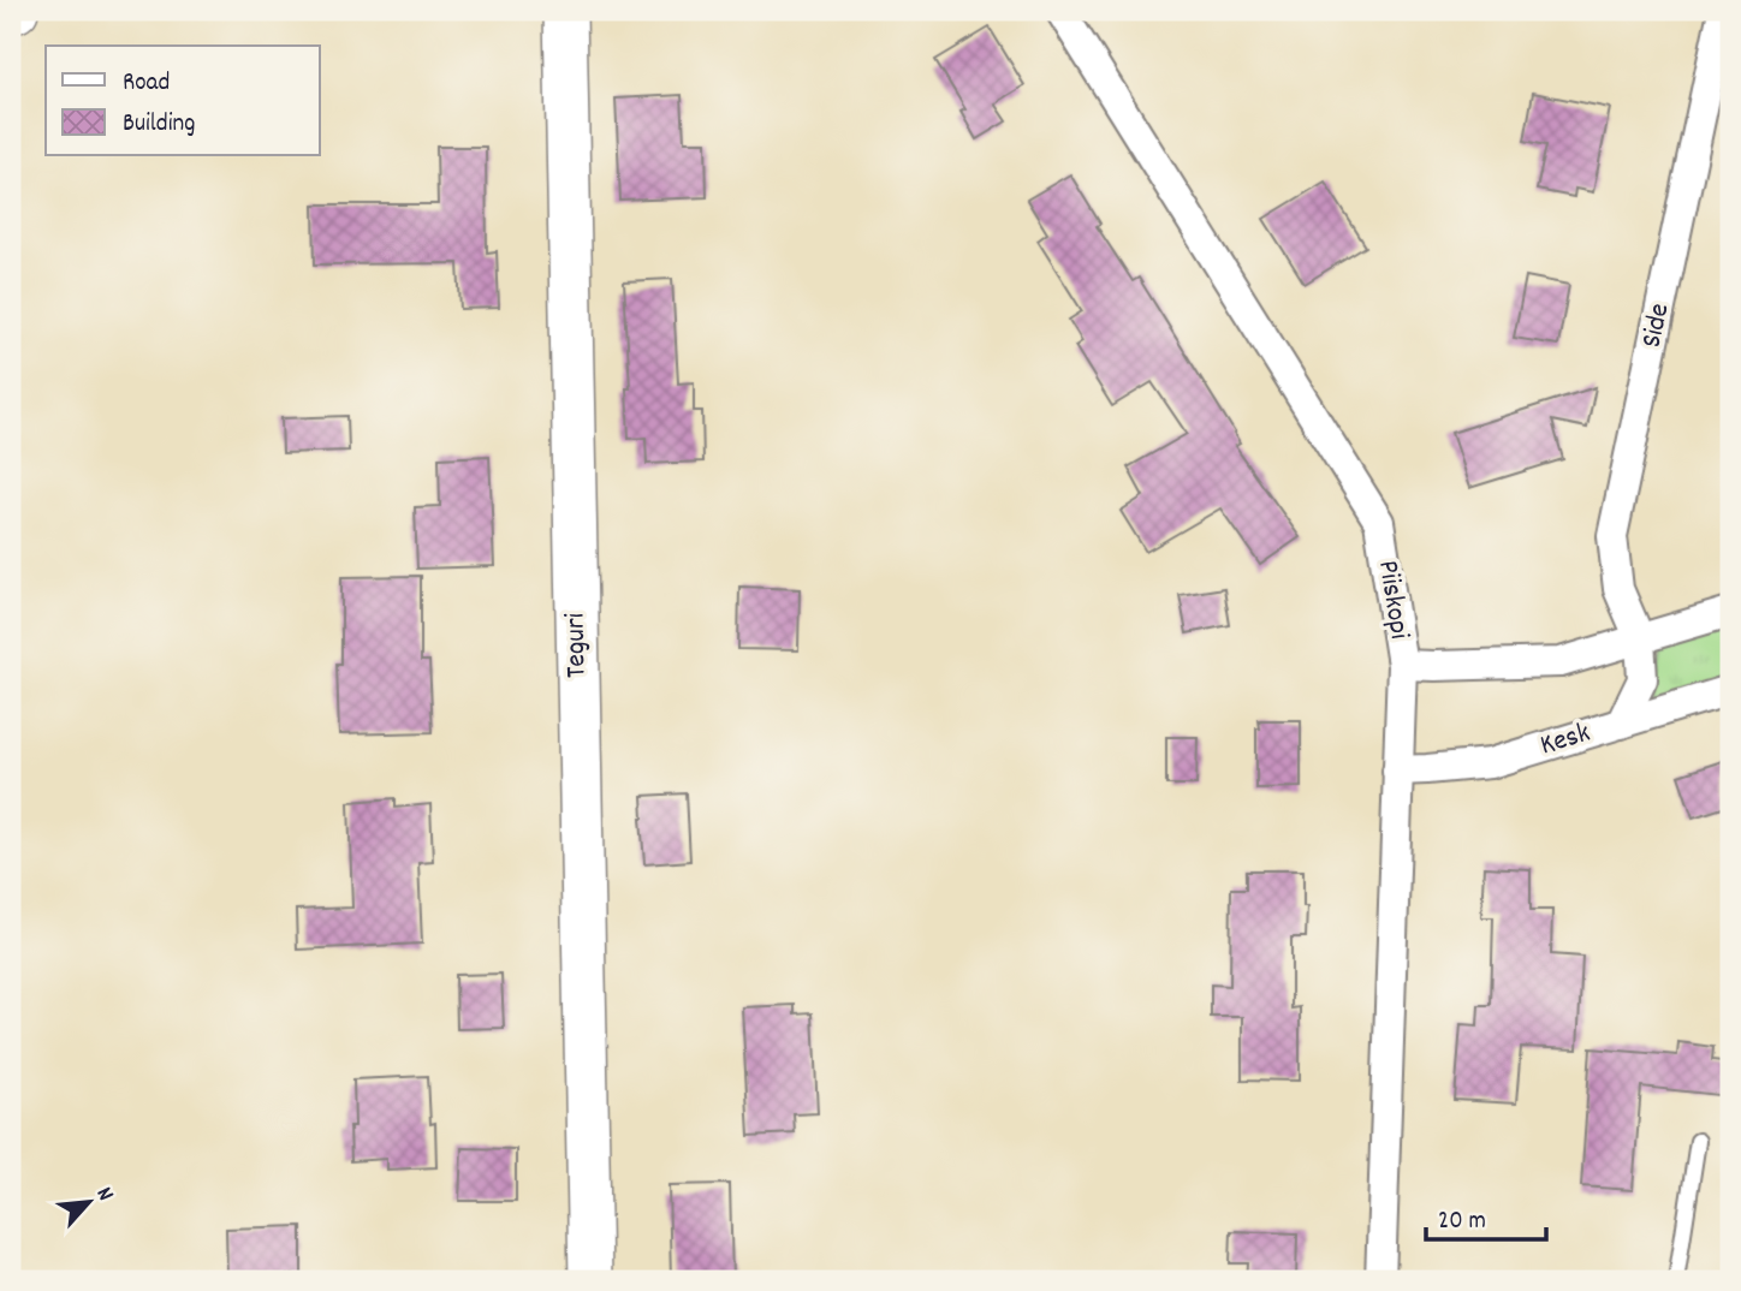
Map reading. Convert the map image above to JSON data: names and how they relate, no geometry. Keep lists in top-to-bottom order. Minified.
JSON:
{"streets":{"street":["Side","Piiskopi","Teguri","Kesk"]},"crossings":[["Piiskopi","Kesk"]],"legend":["Road","Building"],"scale_bar":"20 m","north":"top right"}
